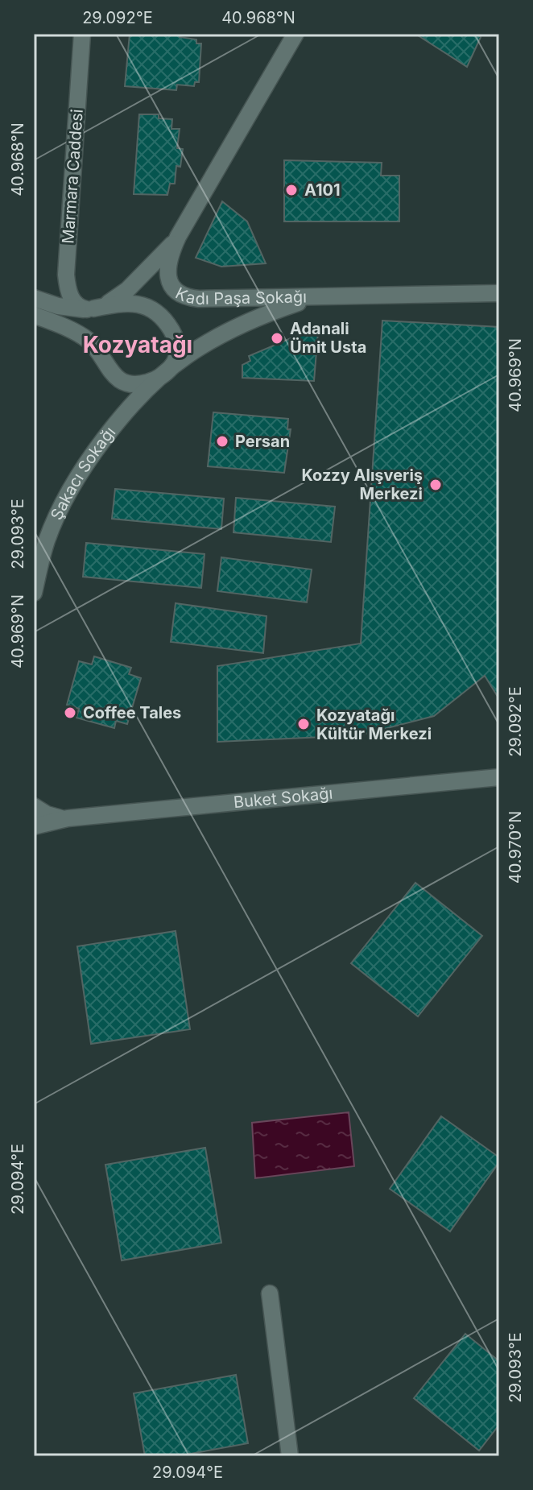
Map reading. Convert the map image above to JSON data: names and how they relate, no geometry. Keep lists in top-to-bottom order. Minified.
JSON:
{"streets":{"street":["Marmara Caddesi","Kadı Paşa Sokağı","Şakacı Sokağı","Buket Sokağı"]},"crossings":[["Kadı Paşa Sokağı","Şakacı Sokağı"]],"districts":["Kozyatağı"],"places":["A101","Adanali Ümit Usta","Persan","Kozzy Alışveriş Merkezi","Coffee Tales","Kozyatağı Kültür Merkezi"],"coordinates":["29.092°E","40.968°N","40.969°N","29.093°E","40.970°N","29.094°E"]}
